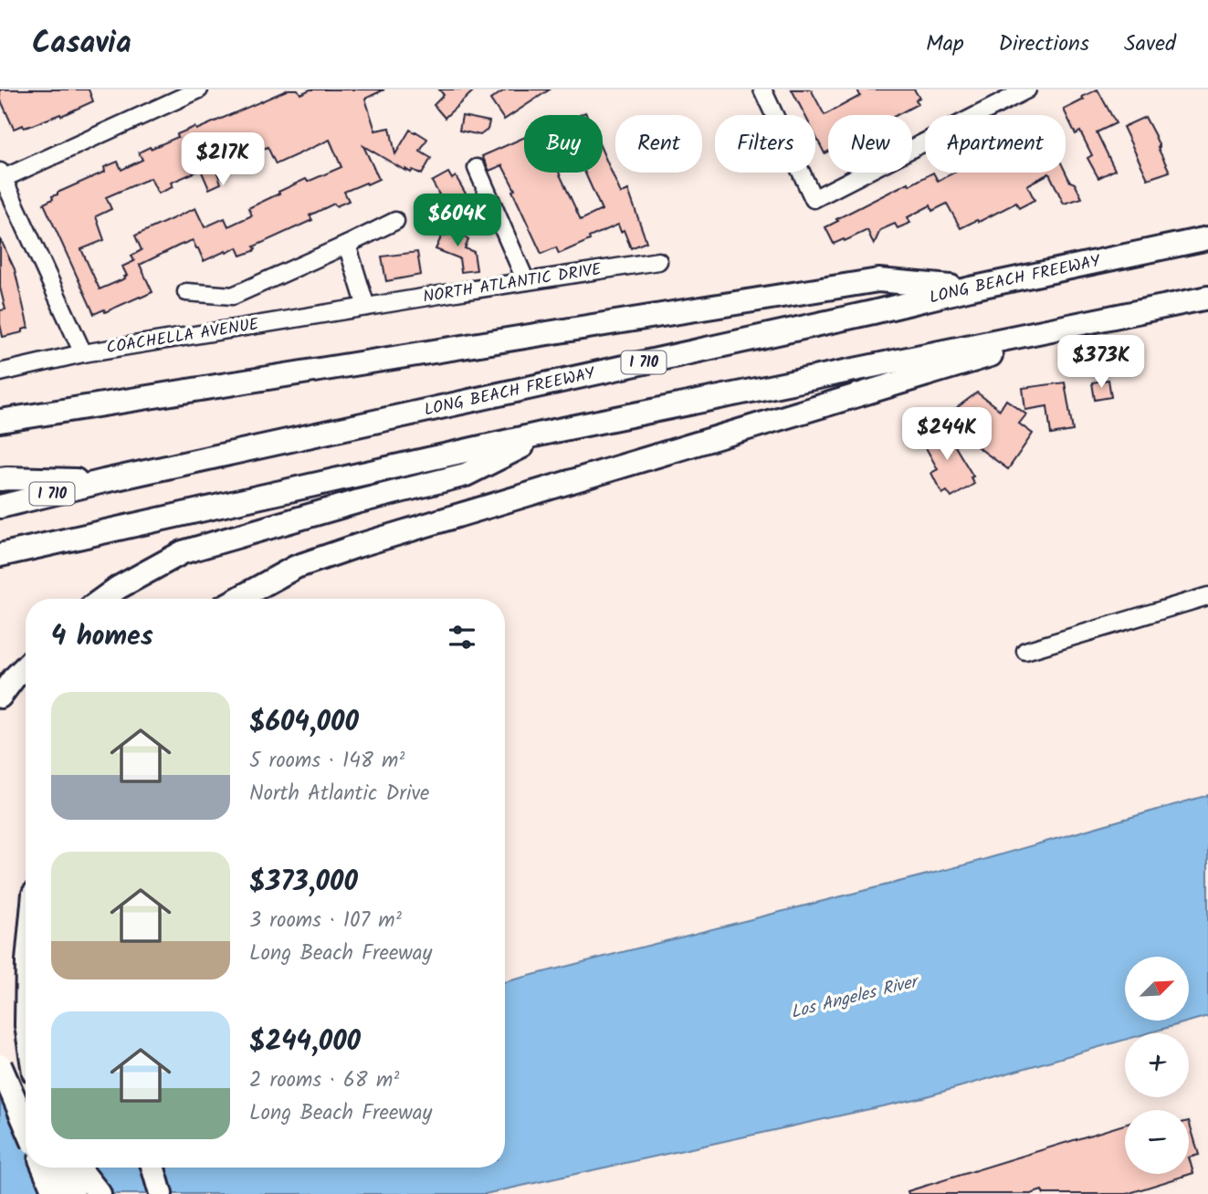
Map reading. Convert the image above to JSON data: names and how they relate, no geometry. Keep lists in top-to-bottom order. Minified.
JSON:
{"streets":{"highway":["LONG BEACH FREEWAY","I 710"],"street":["NORTH ATLANTIC DRIVE","COACHELLA AVENUE"]},"crossings":[["NORTH ATLANTIC DRIVE","COACHELLA AVENUE"]],"water":["Los Angeles River"],"north":"top right","page":{"header":"Casavia","nav":["Map","Directions","Saved"],"chip":["Buy","Rent","Filters","New","Apartment"],"price":["$217K","$604K","$373K","$244K"],"heading":"4 homes","list":[{"name":"$604,000","note":"5 rooms · 148 m² · North Atlantic Drive"},{"name":"$373,000","note":"3 rooms · 107 m² · Long Beach Freeway"},{"name":"$244,000","note":"2 rooms · 68 m² · Long Beach Freeway"}],"map_buttons":["+","−"]}}
